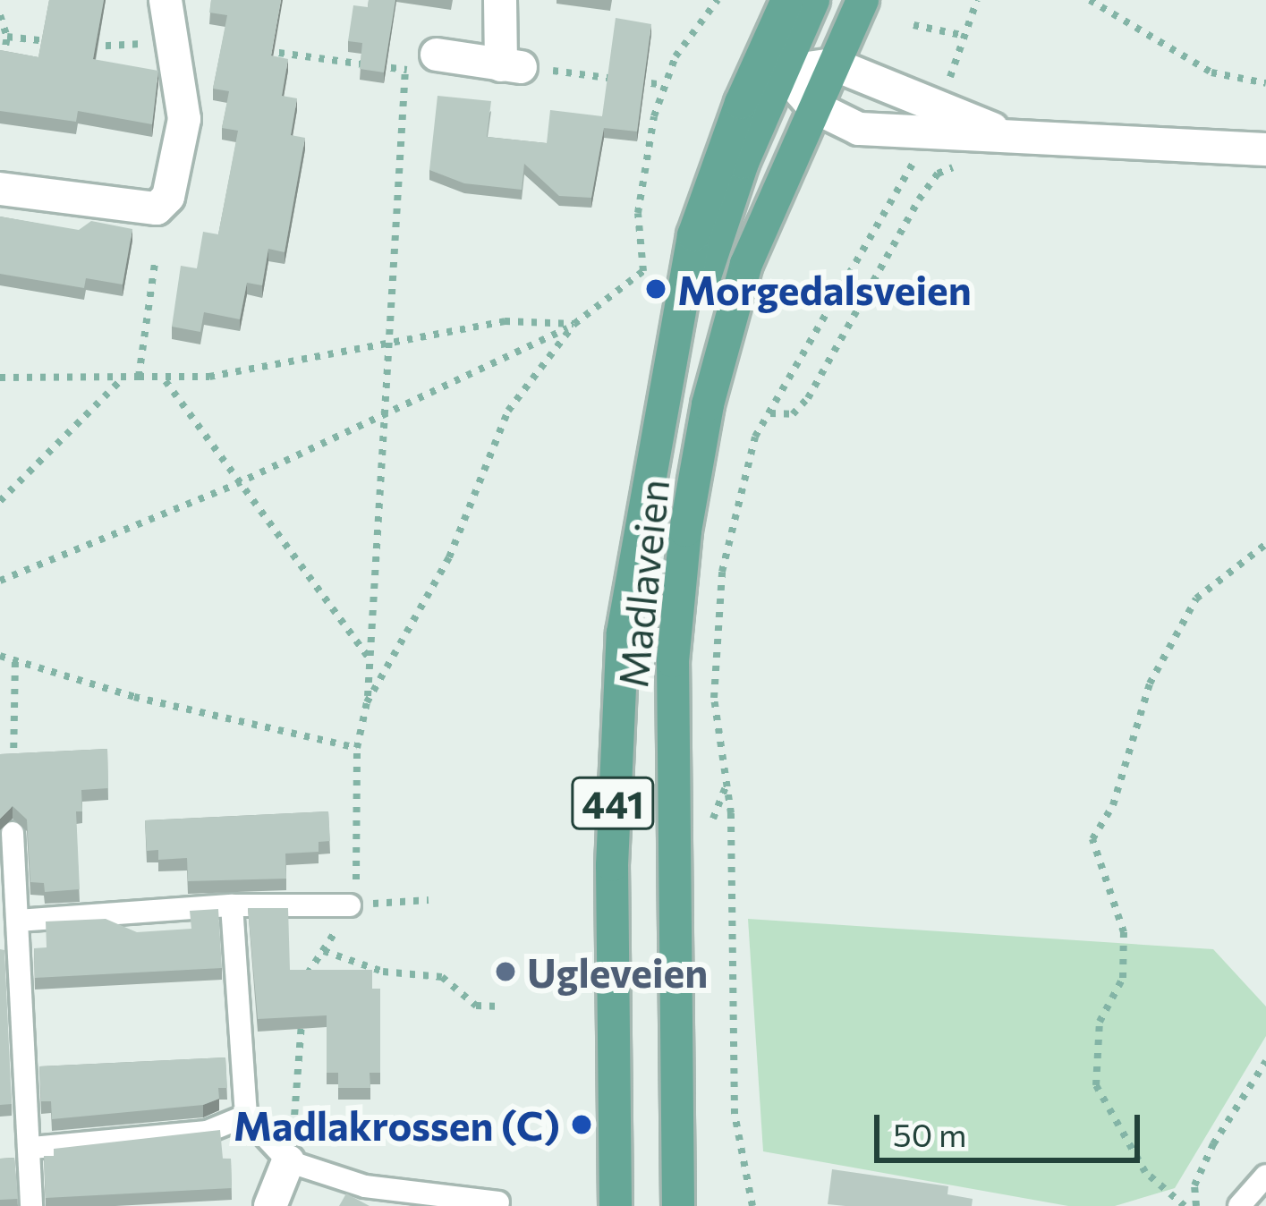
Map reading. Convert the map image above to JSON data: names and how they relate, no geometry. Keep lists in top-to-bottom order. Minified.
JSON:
{"streets":{"main road":["Madlaveien","441"]},"places":["Morgedalsveien","Ugleveien","Madlakrossen (C)"],"scale_bar":"50 m"}
